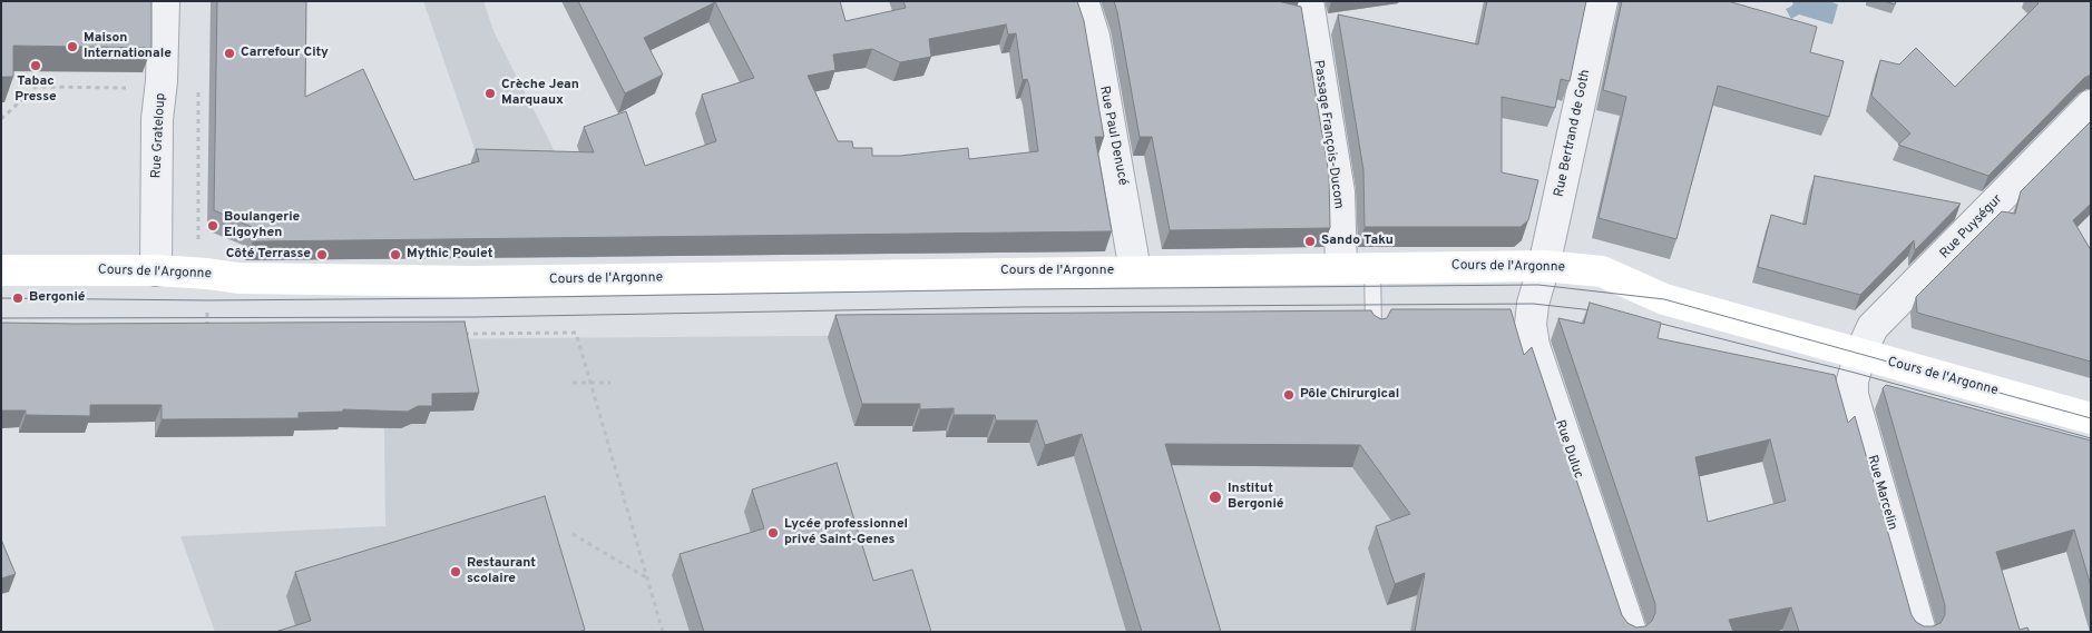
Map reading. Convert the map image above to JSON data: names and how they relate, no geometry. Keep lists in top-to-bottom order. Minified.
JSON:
{"streets":{"street":["Rue Bertrand de Goth","Passage François-Ducom","Rue Grateloup","Rue Paul Denucé","Rue Puységur","Cours de l'Argonne","Rue Duluc","Rue Marcelin"]},"crossings":[["Rue Bertrand de Goth","Cours de l'Argonne"],["Rue Bertrand de Goth","Rue Duluc"],["Passage François-Ducom","Cours de l'Argonne"],["Rue Grateloup","Cours de l'Argonne"],["Rue Paul Denucé","Cours de l'Argonne"],["Rue Puységur","Cours de l'Argonne"],["Rue Puységur","Rue Marcelin"],["Cours de l'Argonne","Rue Duluc"],["Cours de l'Argonne","Rue Marcelin"]],"places":["Maison Internationale","Carrefour City","Tabac Presse","Crèche Jean Marquaux","Boulangerie Elgoyhen","Sando Taku","Côté Terrasse","Mythic Poulet","Bergonié","Pôle Chirurgical","Institut Bergonié","Lycée professionnel privé Saint-Genes","Restaurant scolaire"]}
